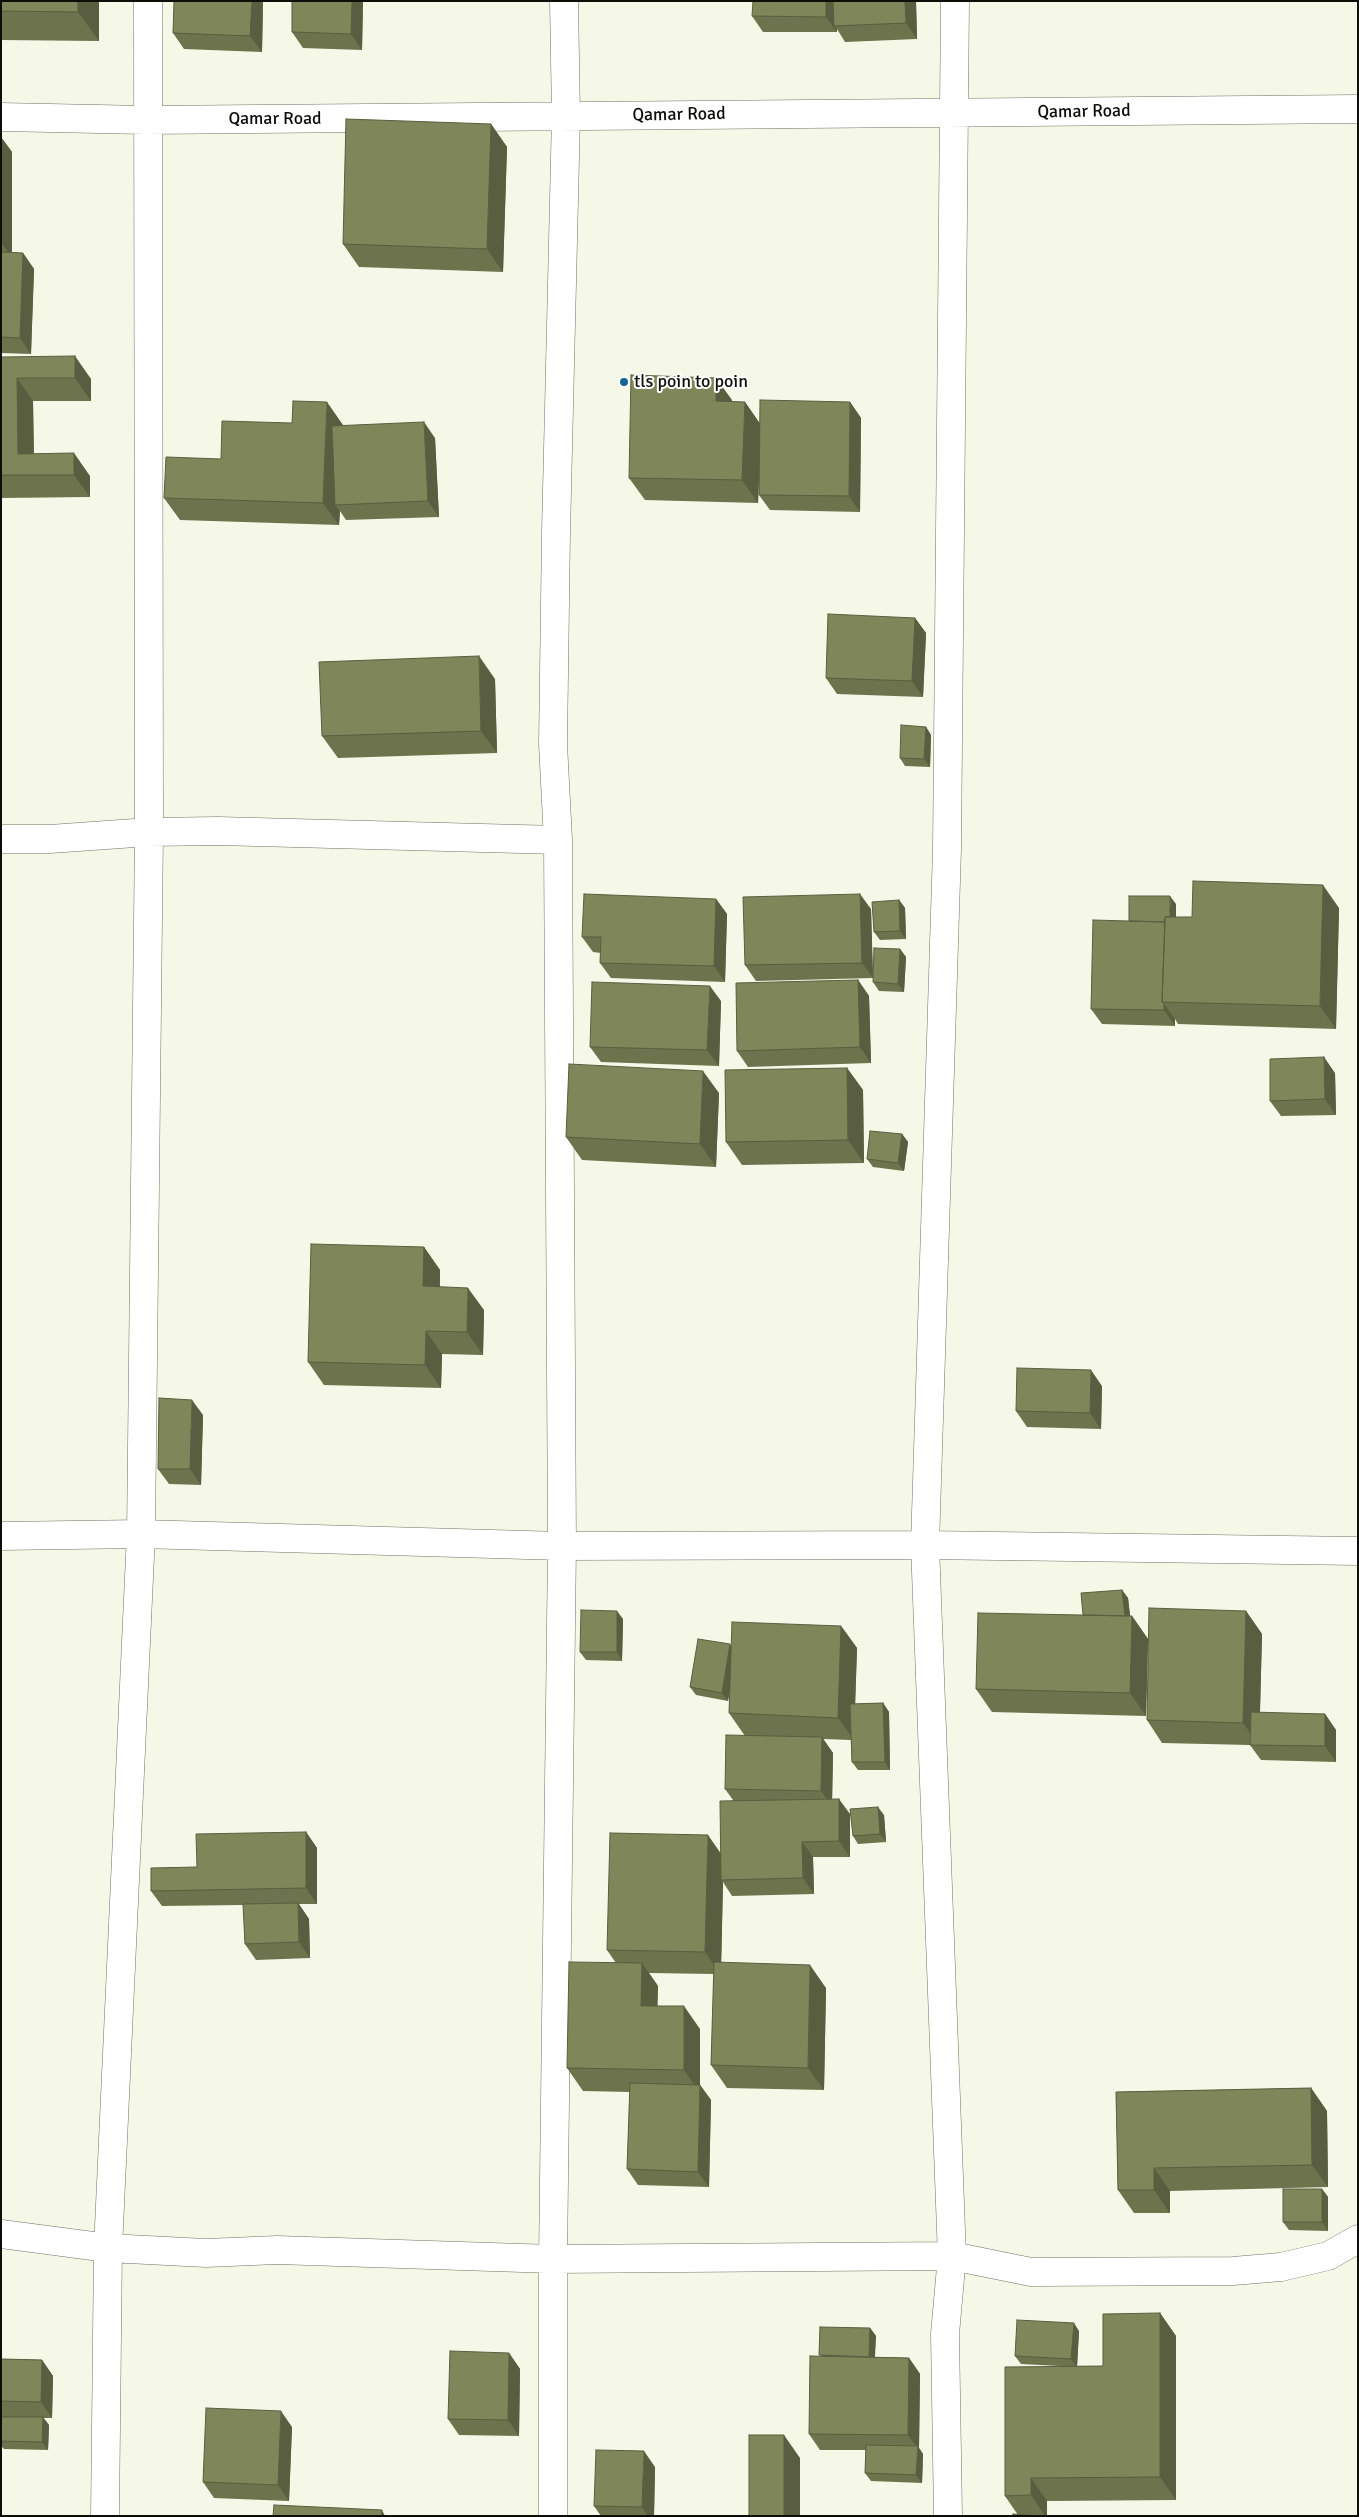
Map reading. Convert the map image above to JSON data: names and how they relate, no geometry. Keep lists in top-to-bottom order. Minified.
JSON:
{"streets":{"street":["Qamar Road"]},"places":["tls poin to poin"]}
